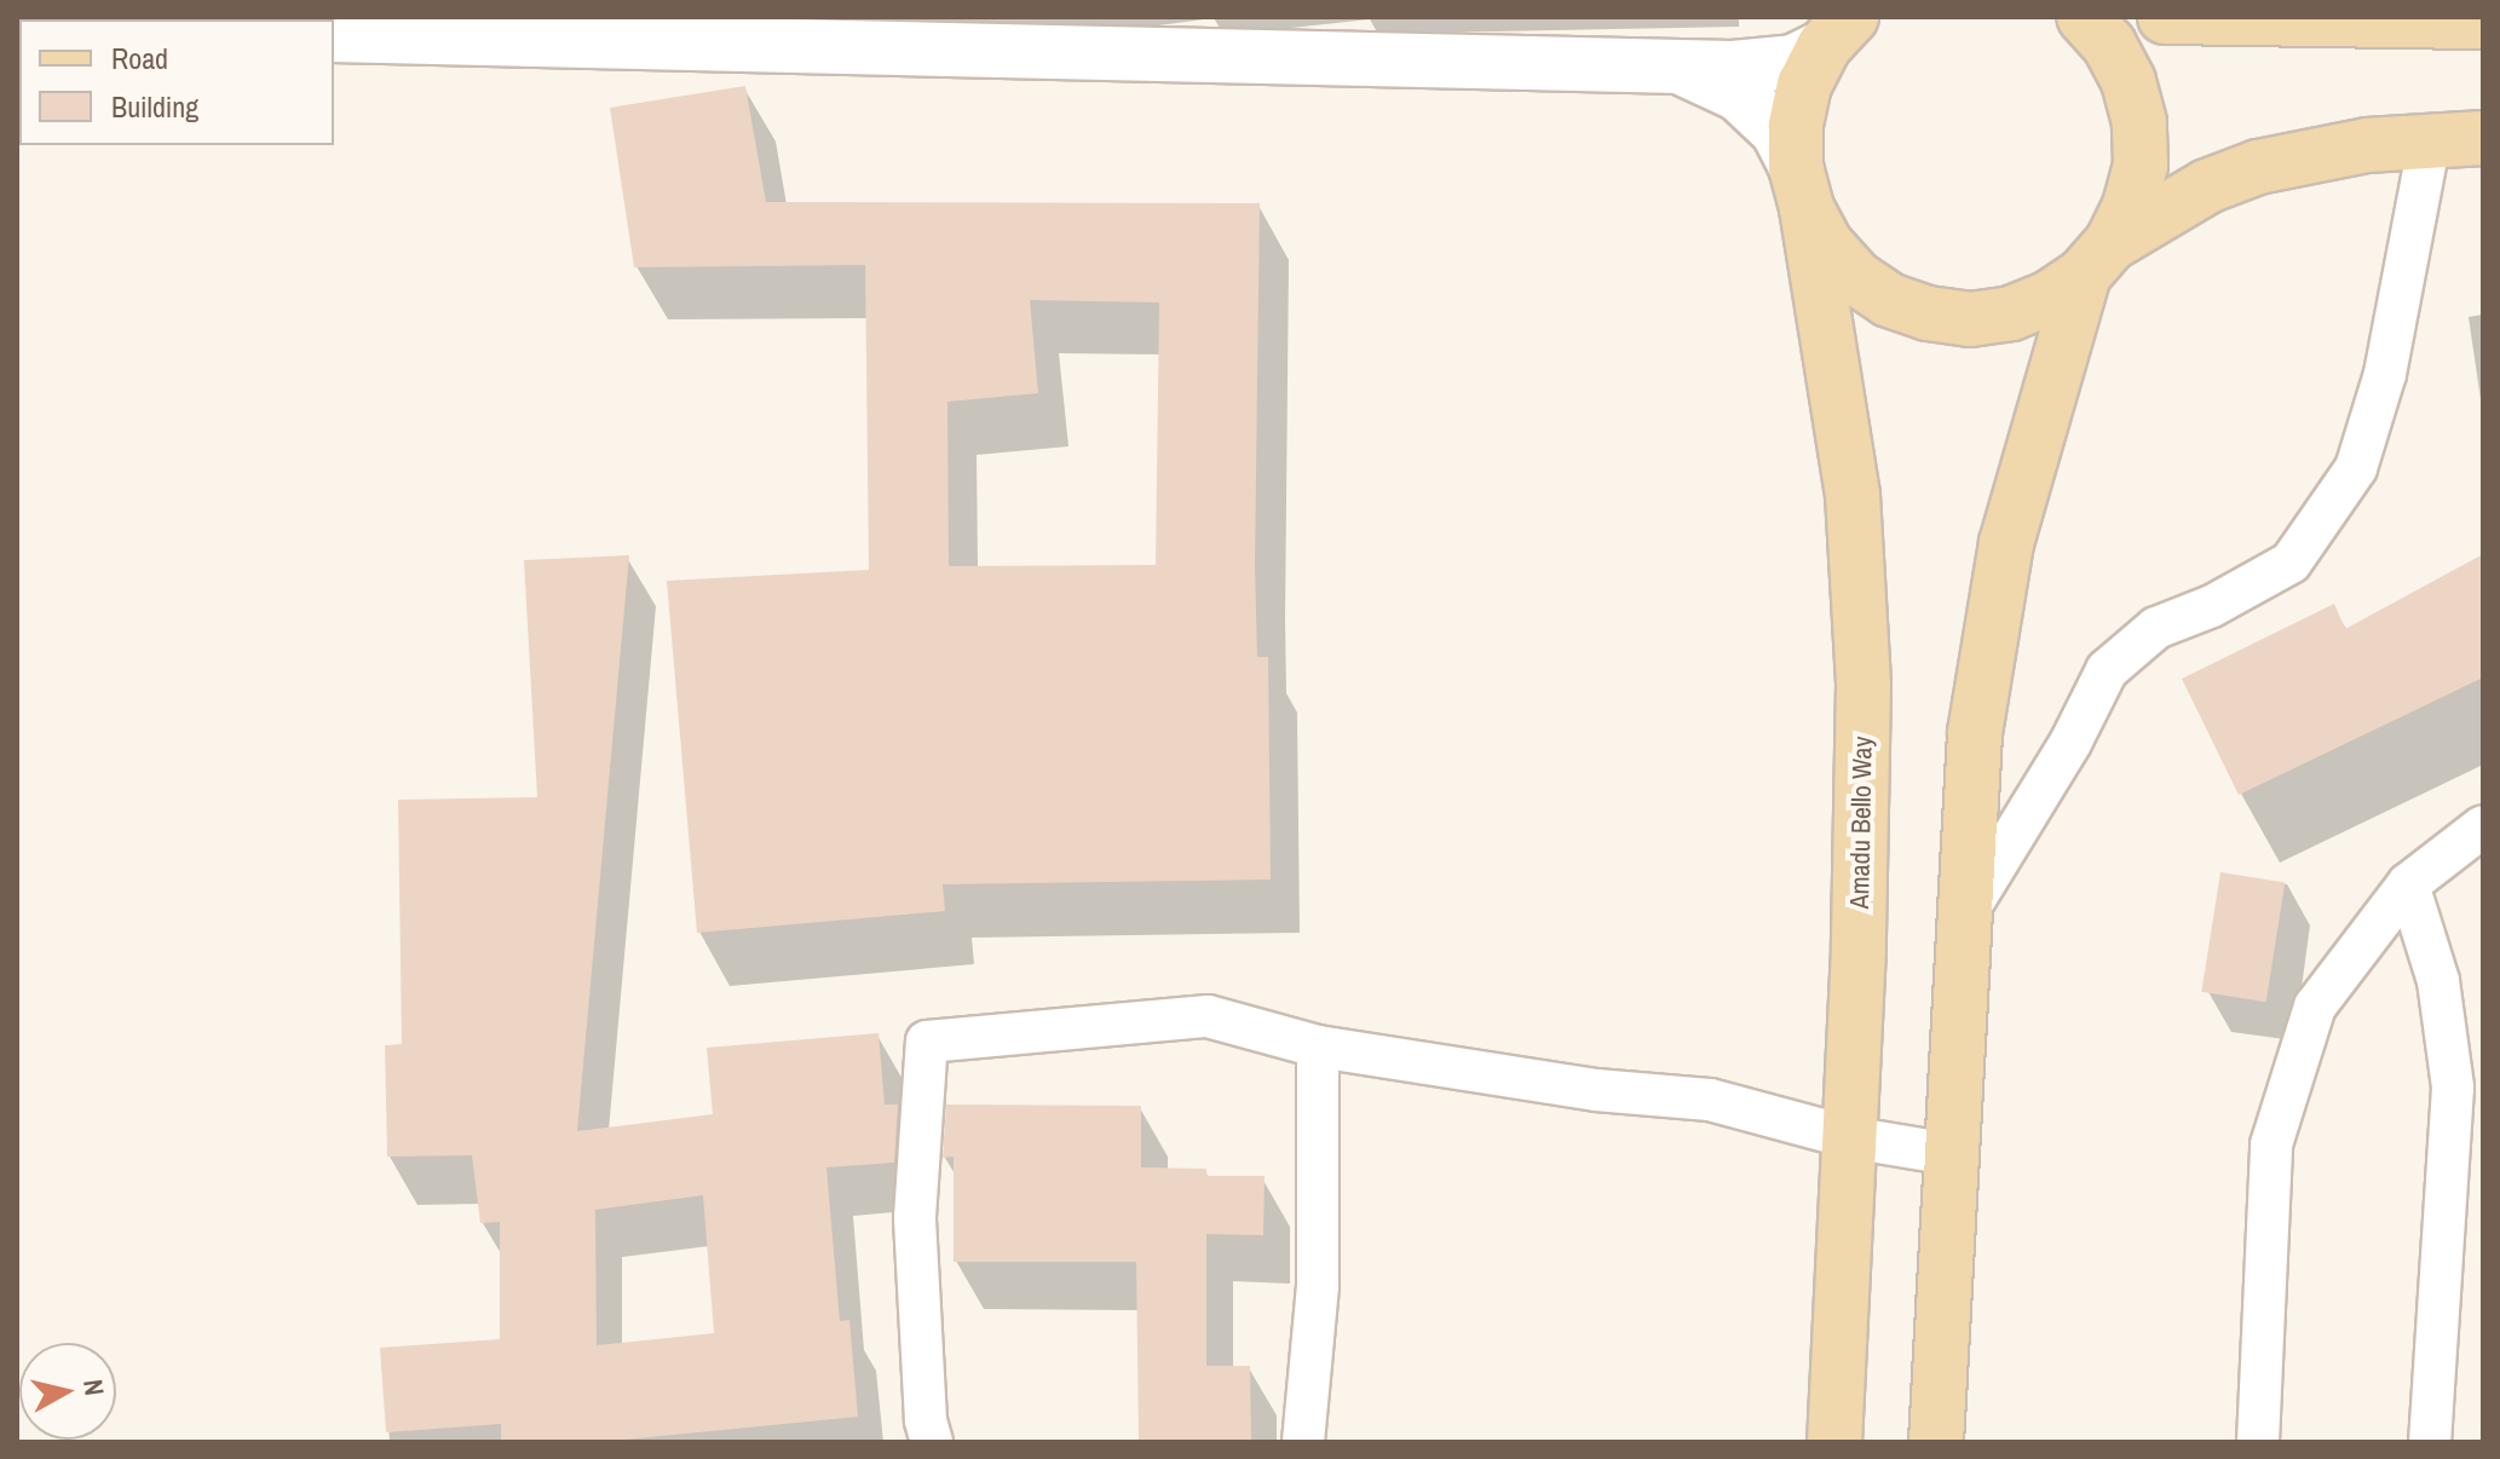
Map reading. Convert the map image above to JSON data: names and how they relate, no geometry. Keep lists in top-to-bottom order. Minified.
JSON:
{"streets":{"main road":["Amadu Bello Way"]},"legend":["Road","Building"],"north":"right"}
